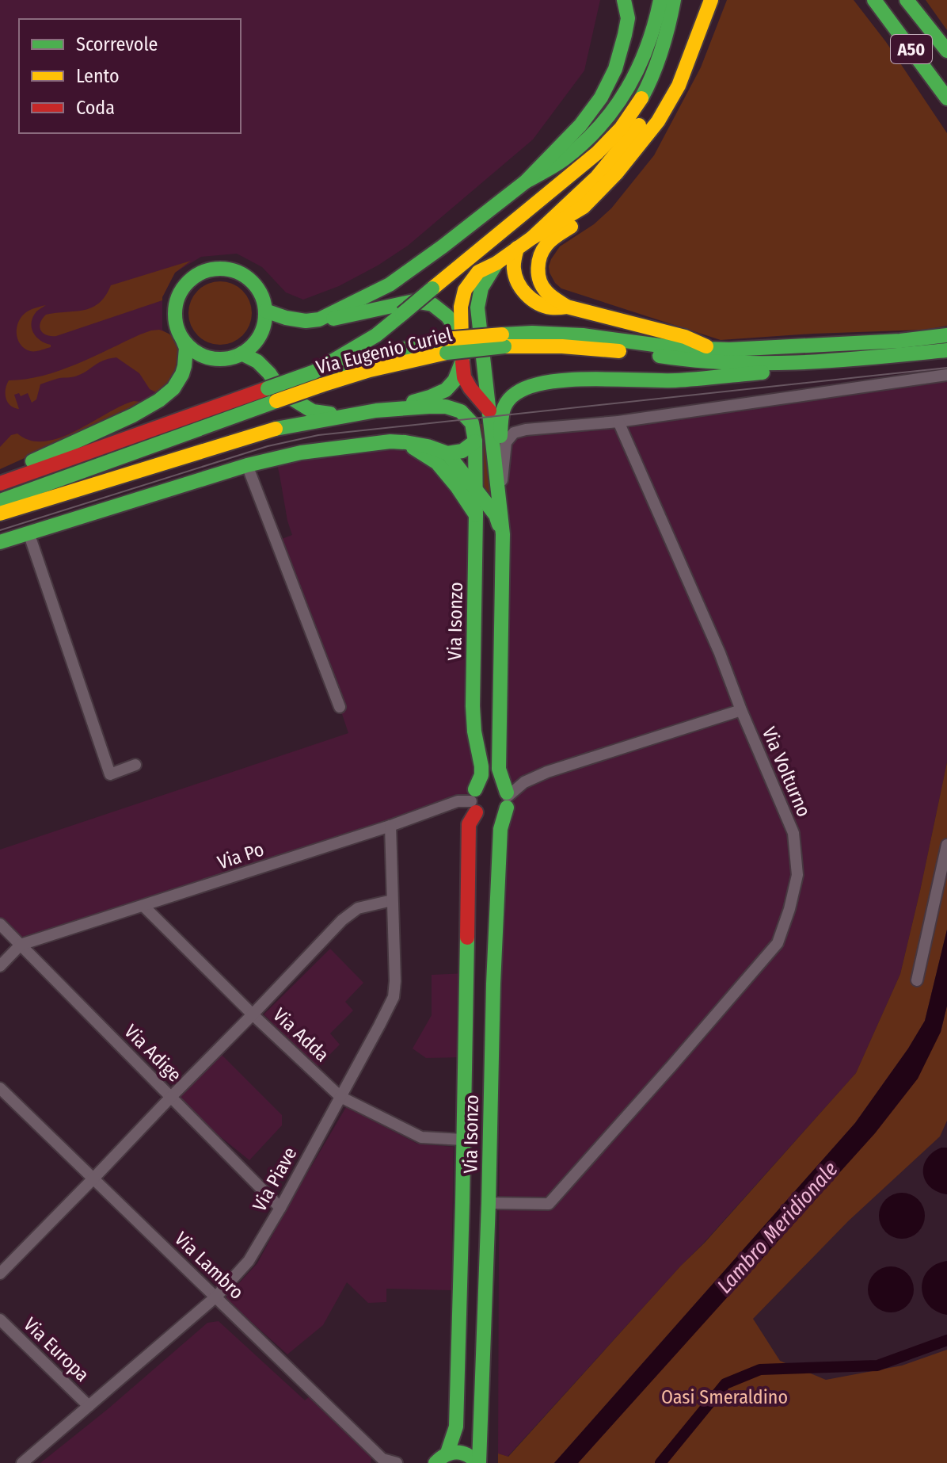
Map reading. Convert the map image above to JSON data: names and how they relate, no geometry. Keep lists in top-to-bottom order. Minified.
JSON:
{"streets":{"main road":["A50","Via Eugenio Curiel","Via Isonzo"],"street":["Via Volturno","Via Po","Via Adda","Via Adige","Via Piave","Via Lambro","Via Europa"]},"crossings":[["Via Isonzo","Via Volturno"],["Via Isonzo","Via Po"],["Via Isonzo","Via Adda"],["Via Po","Via Adda"],["Via Po","Via Adige"],["Via Po","Via Piave"],["Via Adda","Via Piave"],["Via Adige","Via Piave"],["Via Piave","Via Lambro"],["Via Piave","Via Europa"]],"water":["Lambro Meridionale"],"parks":["Oasi Smeraldino"],"legend":["Scorrevole","Lento","Coda"]}
